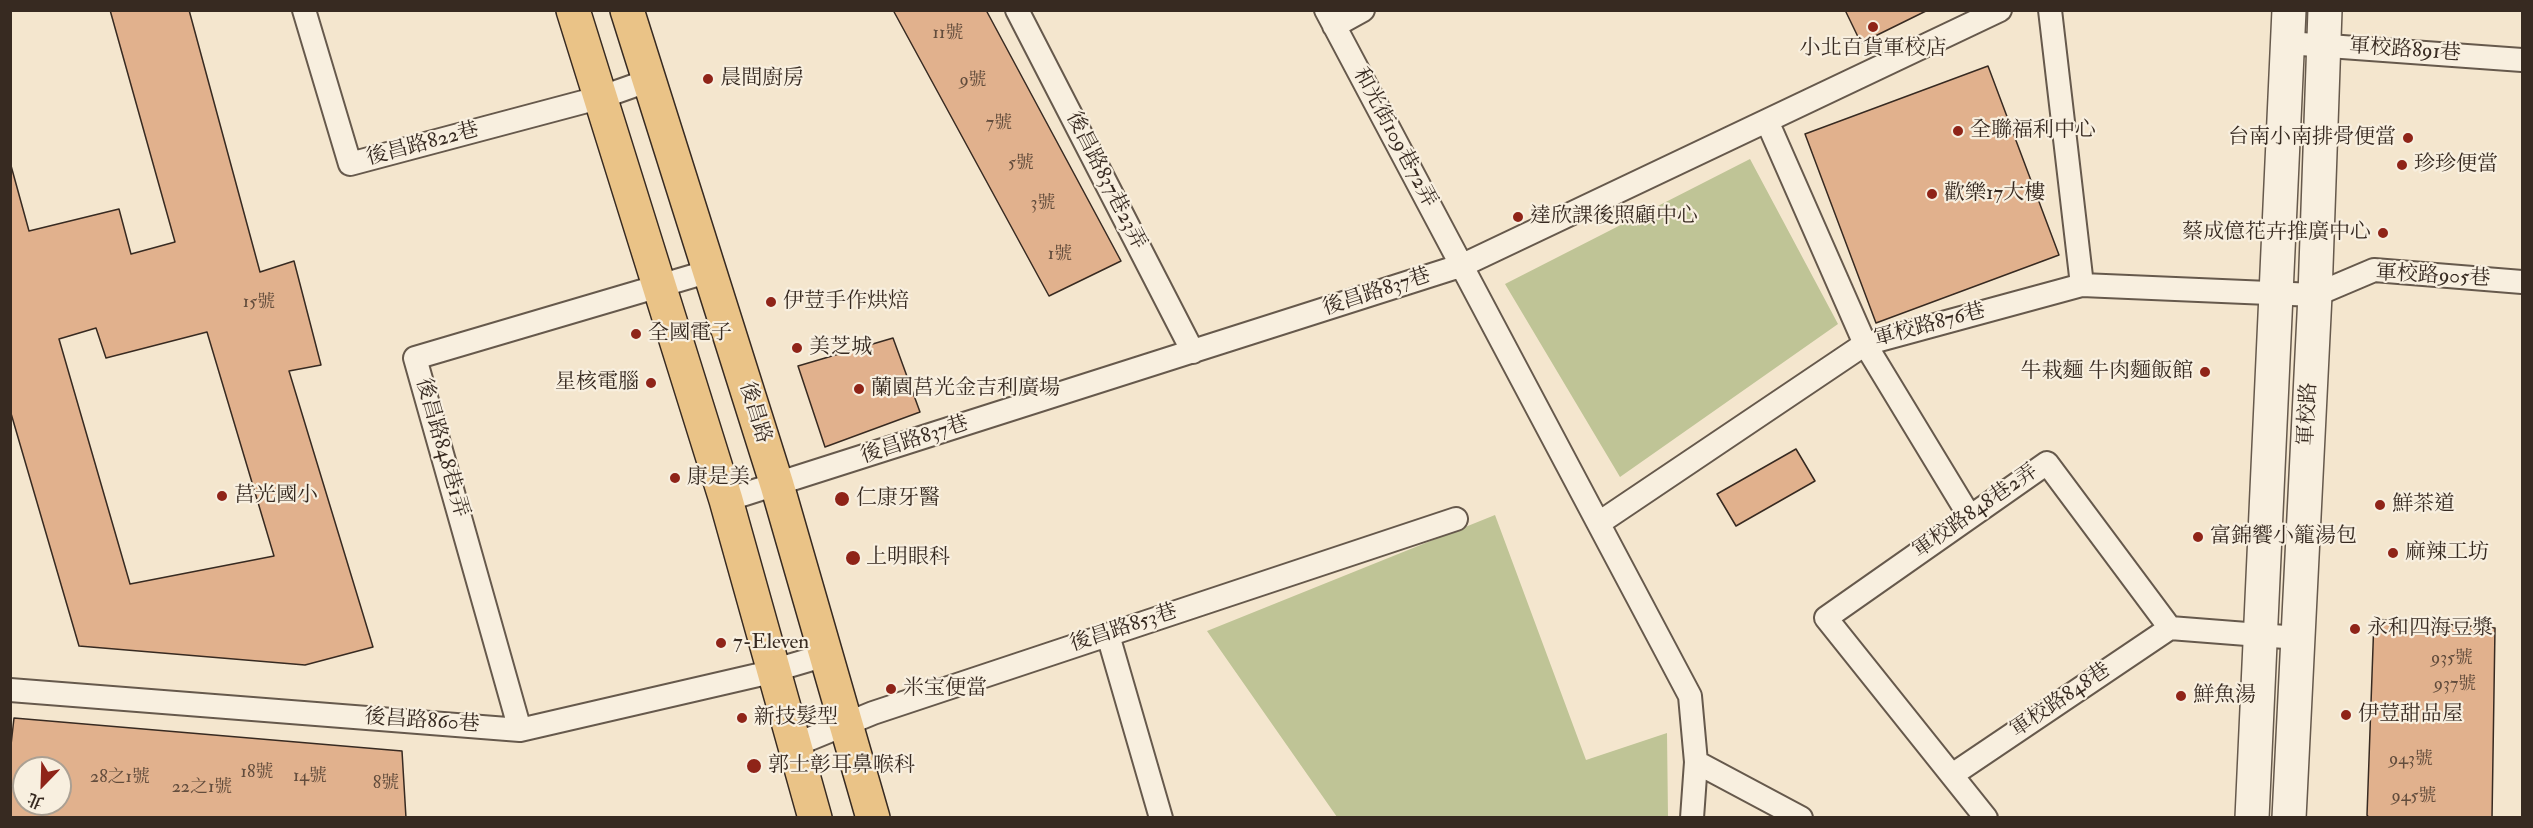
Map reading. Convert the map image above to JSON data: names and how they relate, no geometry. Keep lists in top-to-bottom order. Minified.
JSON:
{"streets":{"main road":["後昌路"],"street":["軍校路"],"lane":["軍校路891巷","和光街109巷72弄","後昌路822巷","後昌路837巷23弄","軍校路905巷","後昌路837巷","軍校路876巷","後昌路848巷1弄","軍校路848巷2弄","後昌路853巷","軍校路848巷","後昌路860巷"]},"crossings":[["軍校路891巷","軍校路"],["和光街109巷72弄","後昌路837巷"],["後昌路822巷","後昌路"],["後昌路837巷23弄","後昌路837巷"],["軍校路905巷","軍校路876巷"],["軍校路905巷","軍校路"],["後昌路837巷","後昌路"],["軍校路876巷","軍校路"],["後昌路","後昌路848巷1弄"],["後昌路","後昌路853巷"],["後昌路","後昌路860巷"],["後昌路848巷1弄","後昌路860巷"],["軍校路848巷2弄","軍校路848巷"]],"places":["小北百貨軍校店","晨間廚房","全聯福利中心","台南小南排骨便當","珍珍便當","歡樂17大樓","達欣課後照顧中心","蔡成億花卉推廣中心","伊荳手作烘焙","全國電子","美芝城","牛栽麵 牛肉麵飯館","星核電腦","蘭園莒光金吉利廣場","康是美","莒光國小","仁康牙醫","鮮茶道","富錦饗小籠湯包","麻辣工坊","上明眼科","永和四海豆漿","7-Eleven","米宝便當","鮮魚湯","伊荳甜品屋","新技髮型","郭士彰耳鼻喉科"],"house_numbers":["11號","9號","7號","5號","3號","1號","15號","935號","937號","943號","18號","14號","28之1號","8號","22之1號","945號"],"north":"bottom left"}
